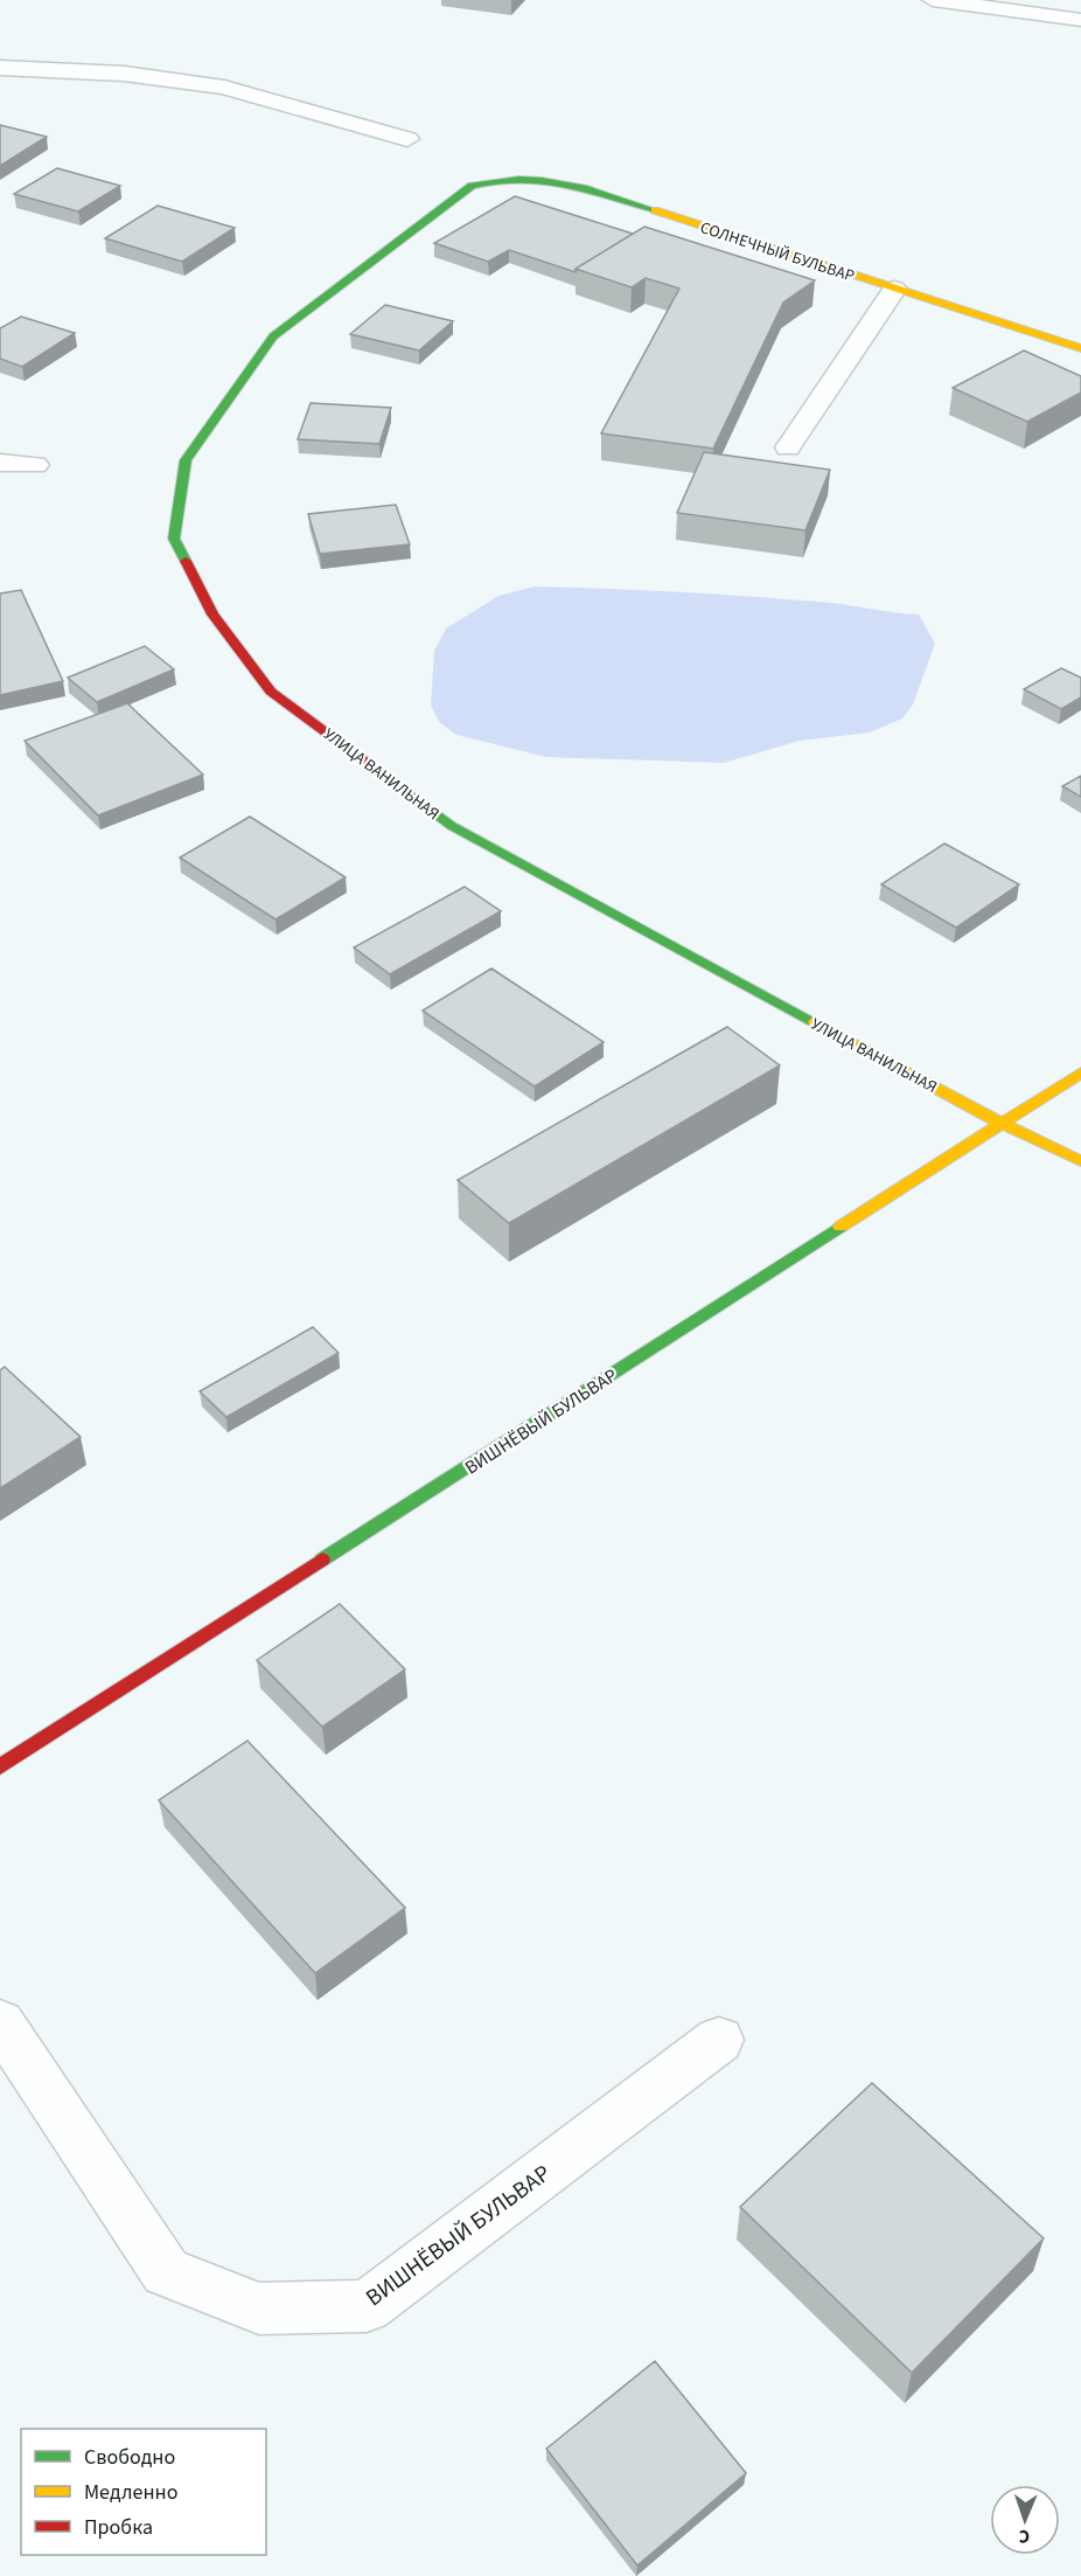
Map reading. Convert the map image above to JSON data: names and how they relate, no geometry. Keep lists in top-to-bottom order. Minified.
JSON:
{"streets":{"street":["СОЛНЕЧНЫЙ БУЛЬВАР","УЛИЦА ВАНИЛЬНАЯ","ВИШНЁВЫЙ БУЛЬВАР"]},"crossings":[["СОЛНЕЧНЫЙ БУЛЬВАР","УЛИЦА ВАНИЛЬНАЯ"],["УЛИЦА ВАНИЛЬНАЯ","ВИШНЁВЫЙ БУЛЬВАР"]],"legend":["Свободно","Медленно","Пробка"],"north":"bottom"}
